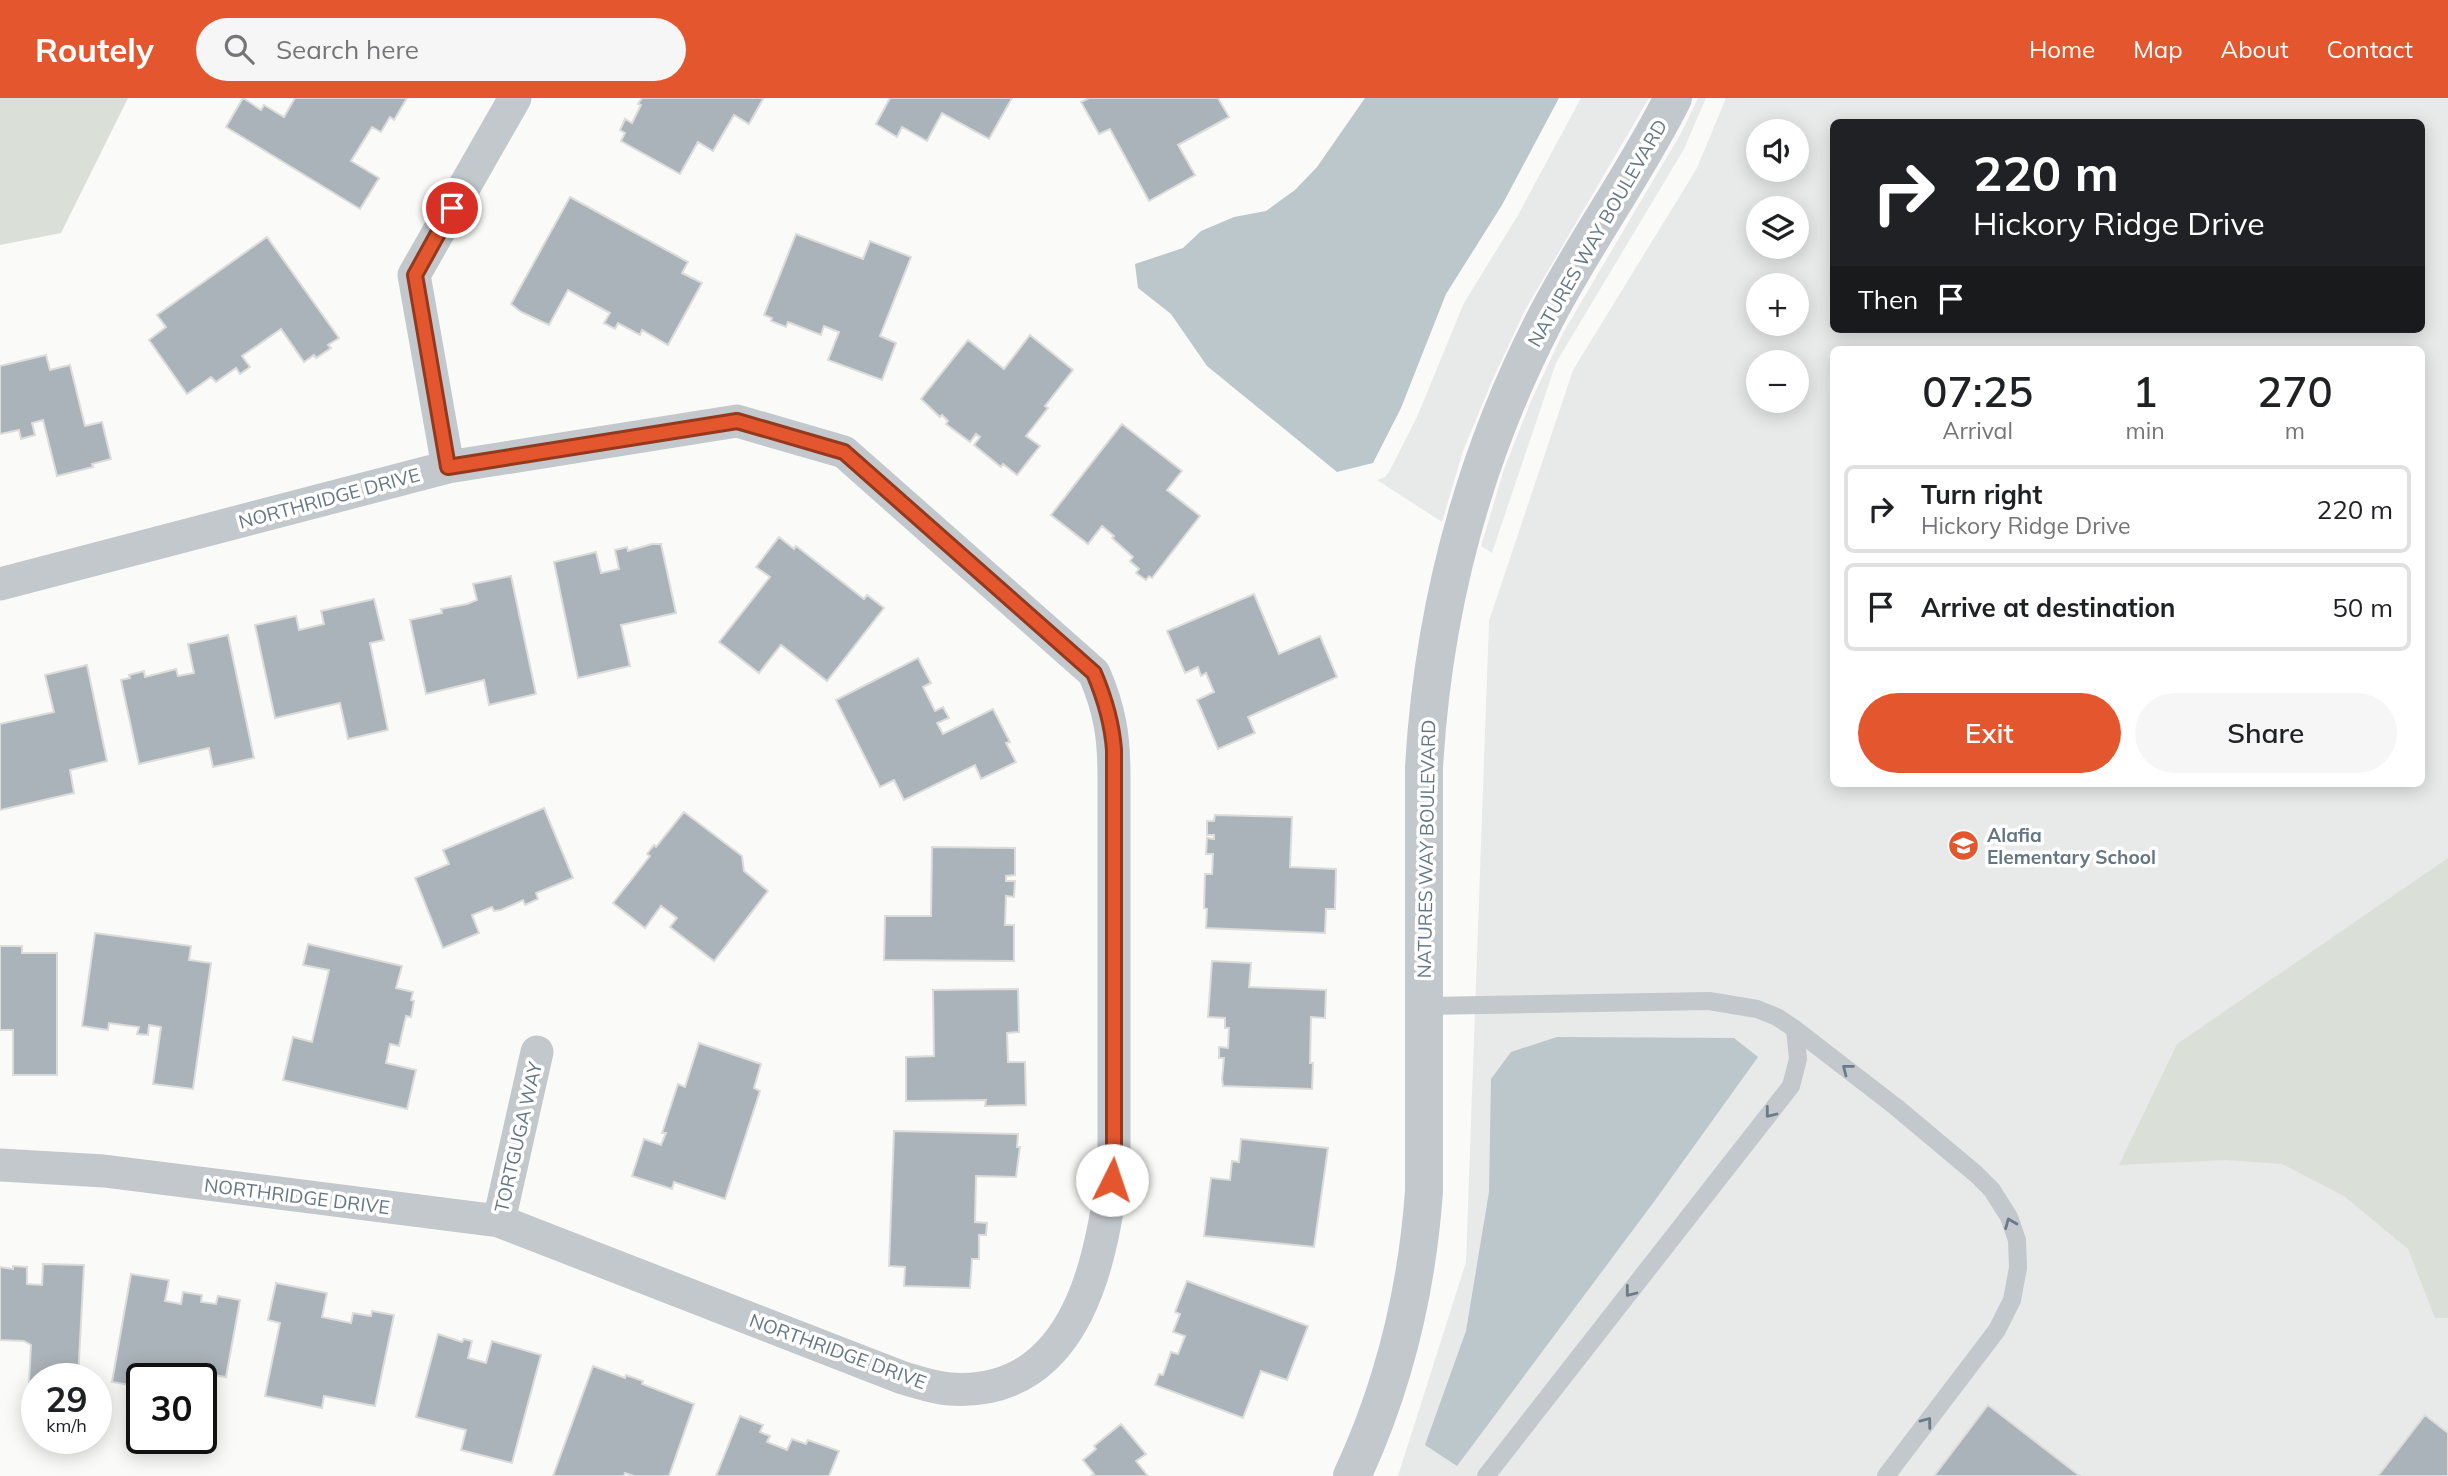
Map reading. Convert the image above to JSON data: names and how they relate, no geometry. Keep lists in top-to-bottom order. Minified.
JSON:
{"streets":{"street":["NATURES WAY BOULEVARD","NORTHRIDGE DRIVE","TORTGUGA WAY"]},"crossings":[["NORTHRIDGE DRIVE","TORTGUGA WAY"]],"places":{"school or university":["Alafia Elementary School"]},"page":{"header":"Routely","search":"Search here","nav":["Home","Map","About","Contact"],"map_buttons":["+","−"],"turn":["220 m","Hickory Ridge Drive"],"then":"Then","eta":["07:25","Arrival","1","min","270","m"],"list":[{"name":"Turn right","note":"Hickory Ridge Drive","value":"220 m"},{"name":"Arrive at destination","value":"50 m"}],"buttons":["Exit","Share"],"speed":"29 km/h","limit":"30"}}
